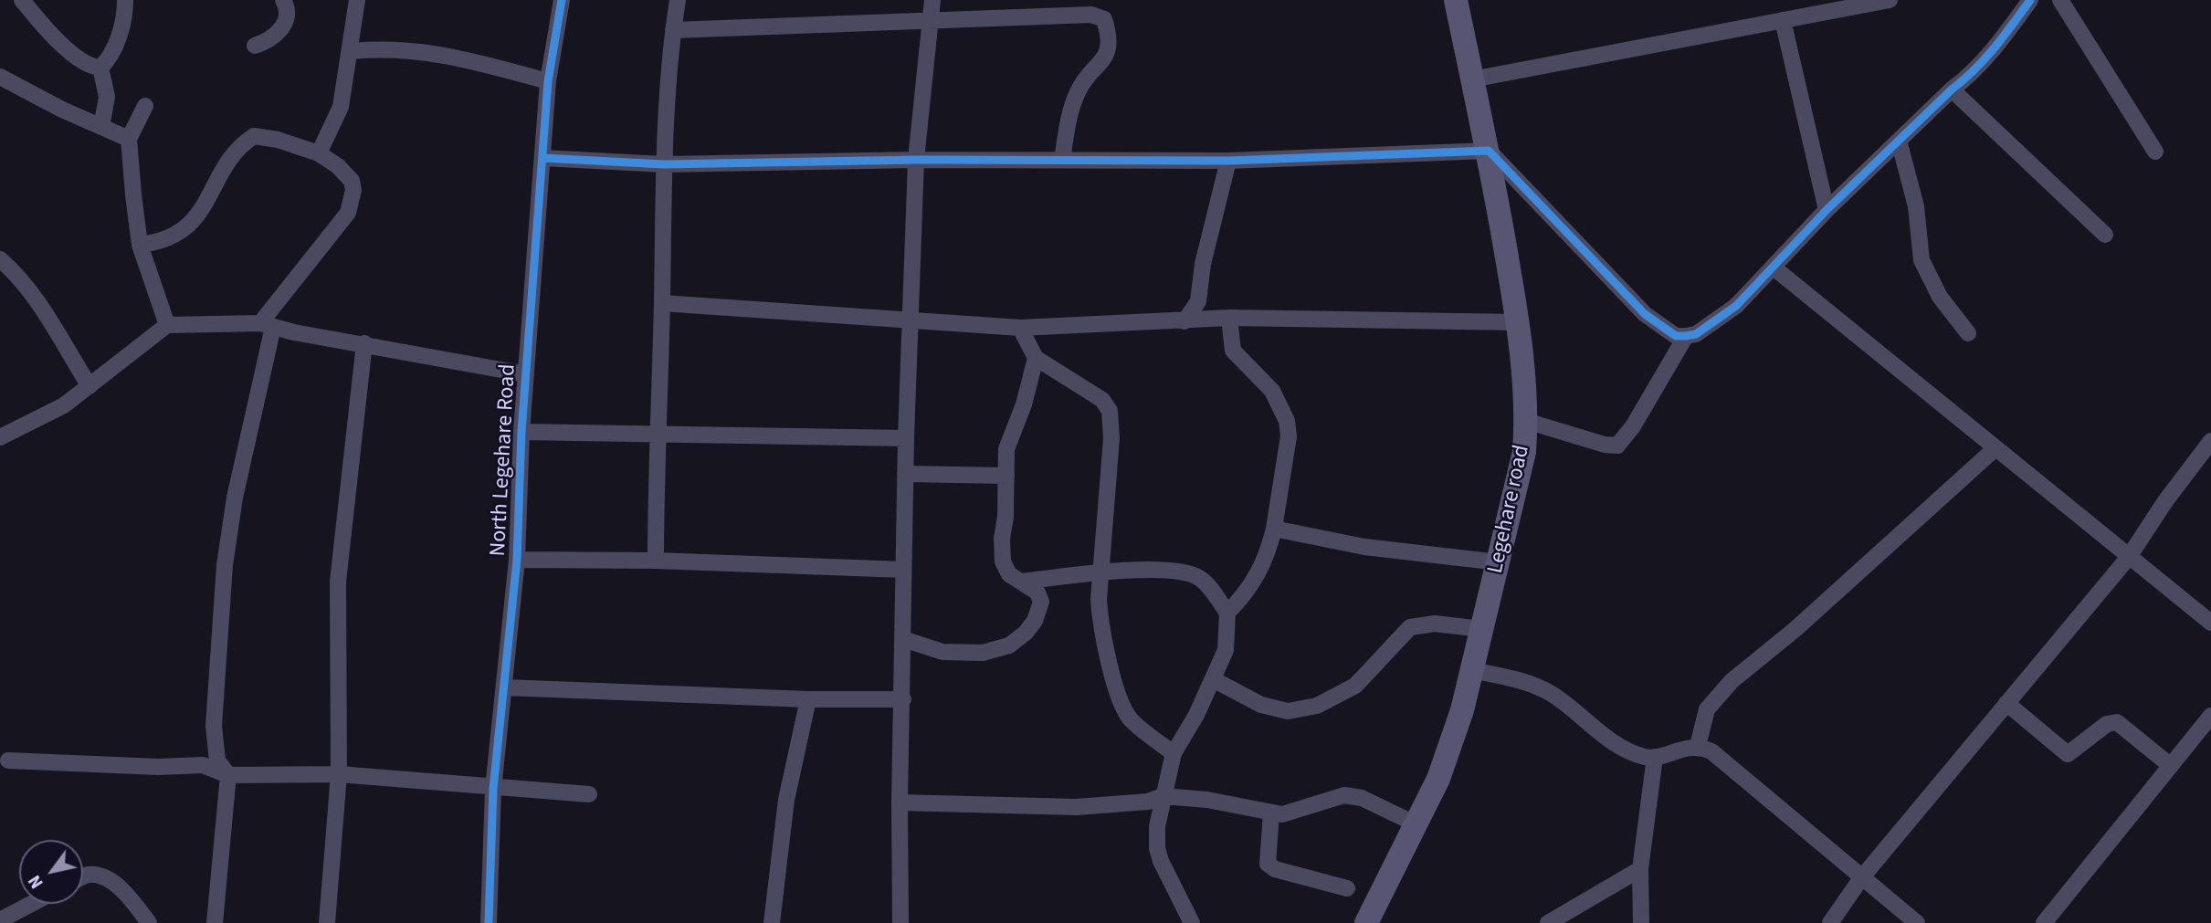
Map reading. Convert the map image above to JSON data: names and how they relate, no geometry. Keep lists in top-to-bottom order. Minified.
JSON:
{"streets":{"main road":["Legehare road"],"street":["North Legehare Road"]},"north":"bottom left"}
